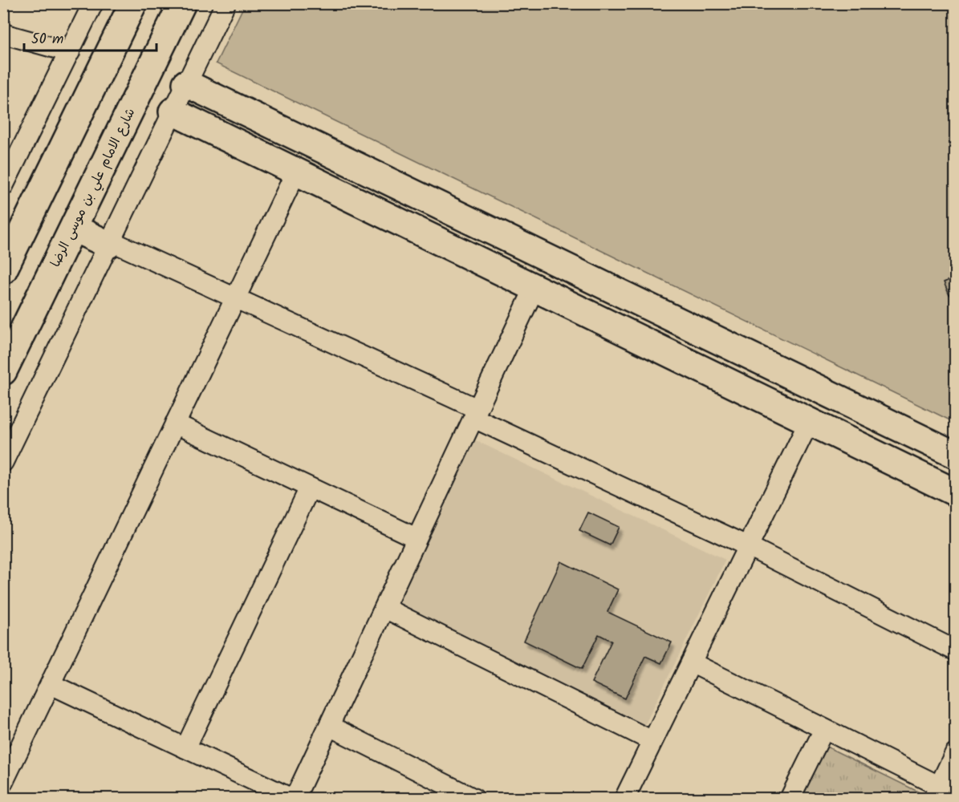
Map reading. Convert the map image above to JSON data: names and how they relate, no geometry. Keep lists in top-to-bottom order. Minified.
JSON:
{"streets":{"street":["شارع الامام علي بن موسى الرضا"]},"scale_bar":"50 m"}
